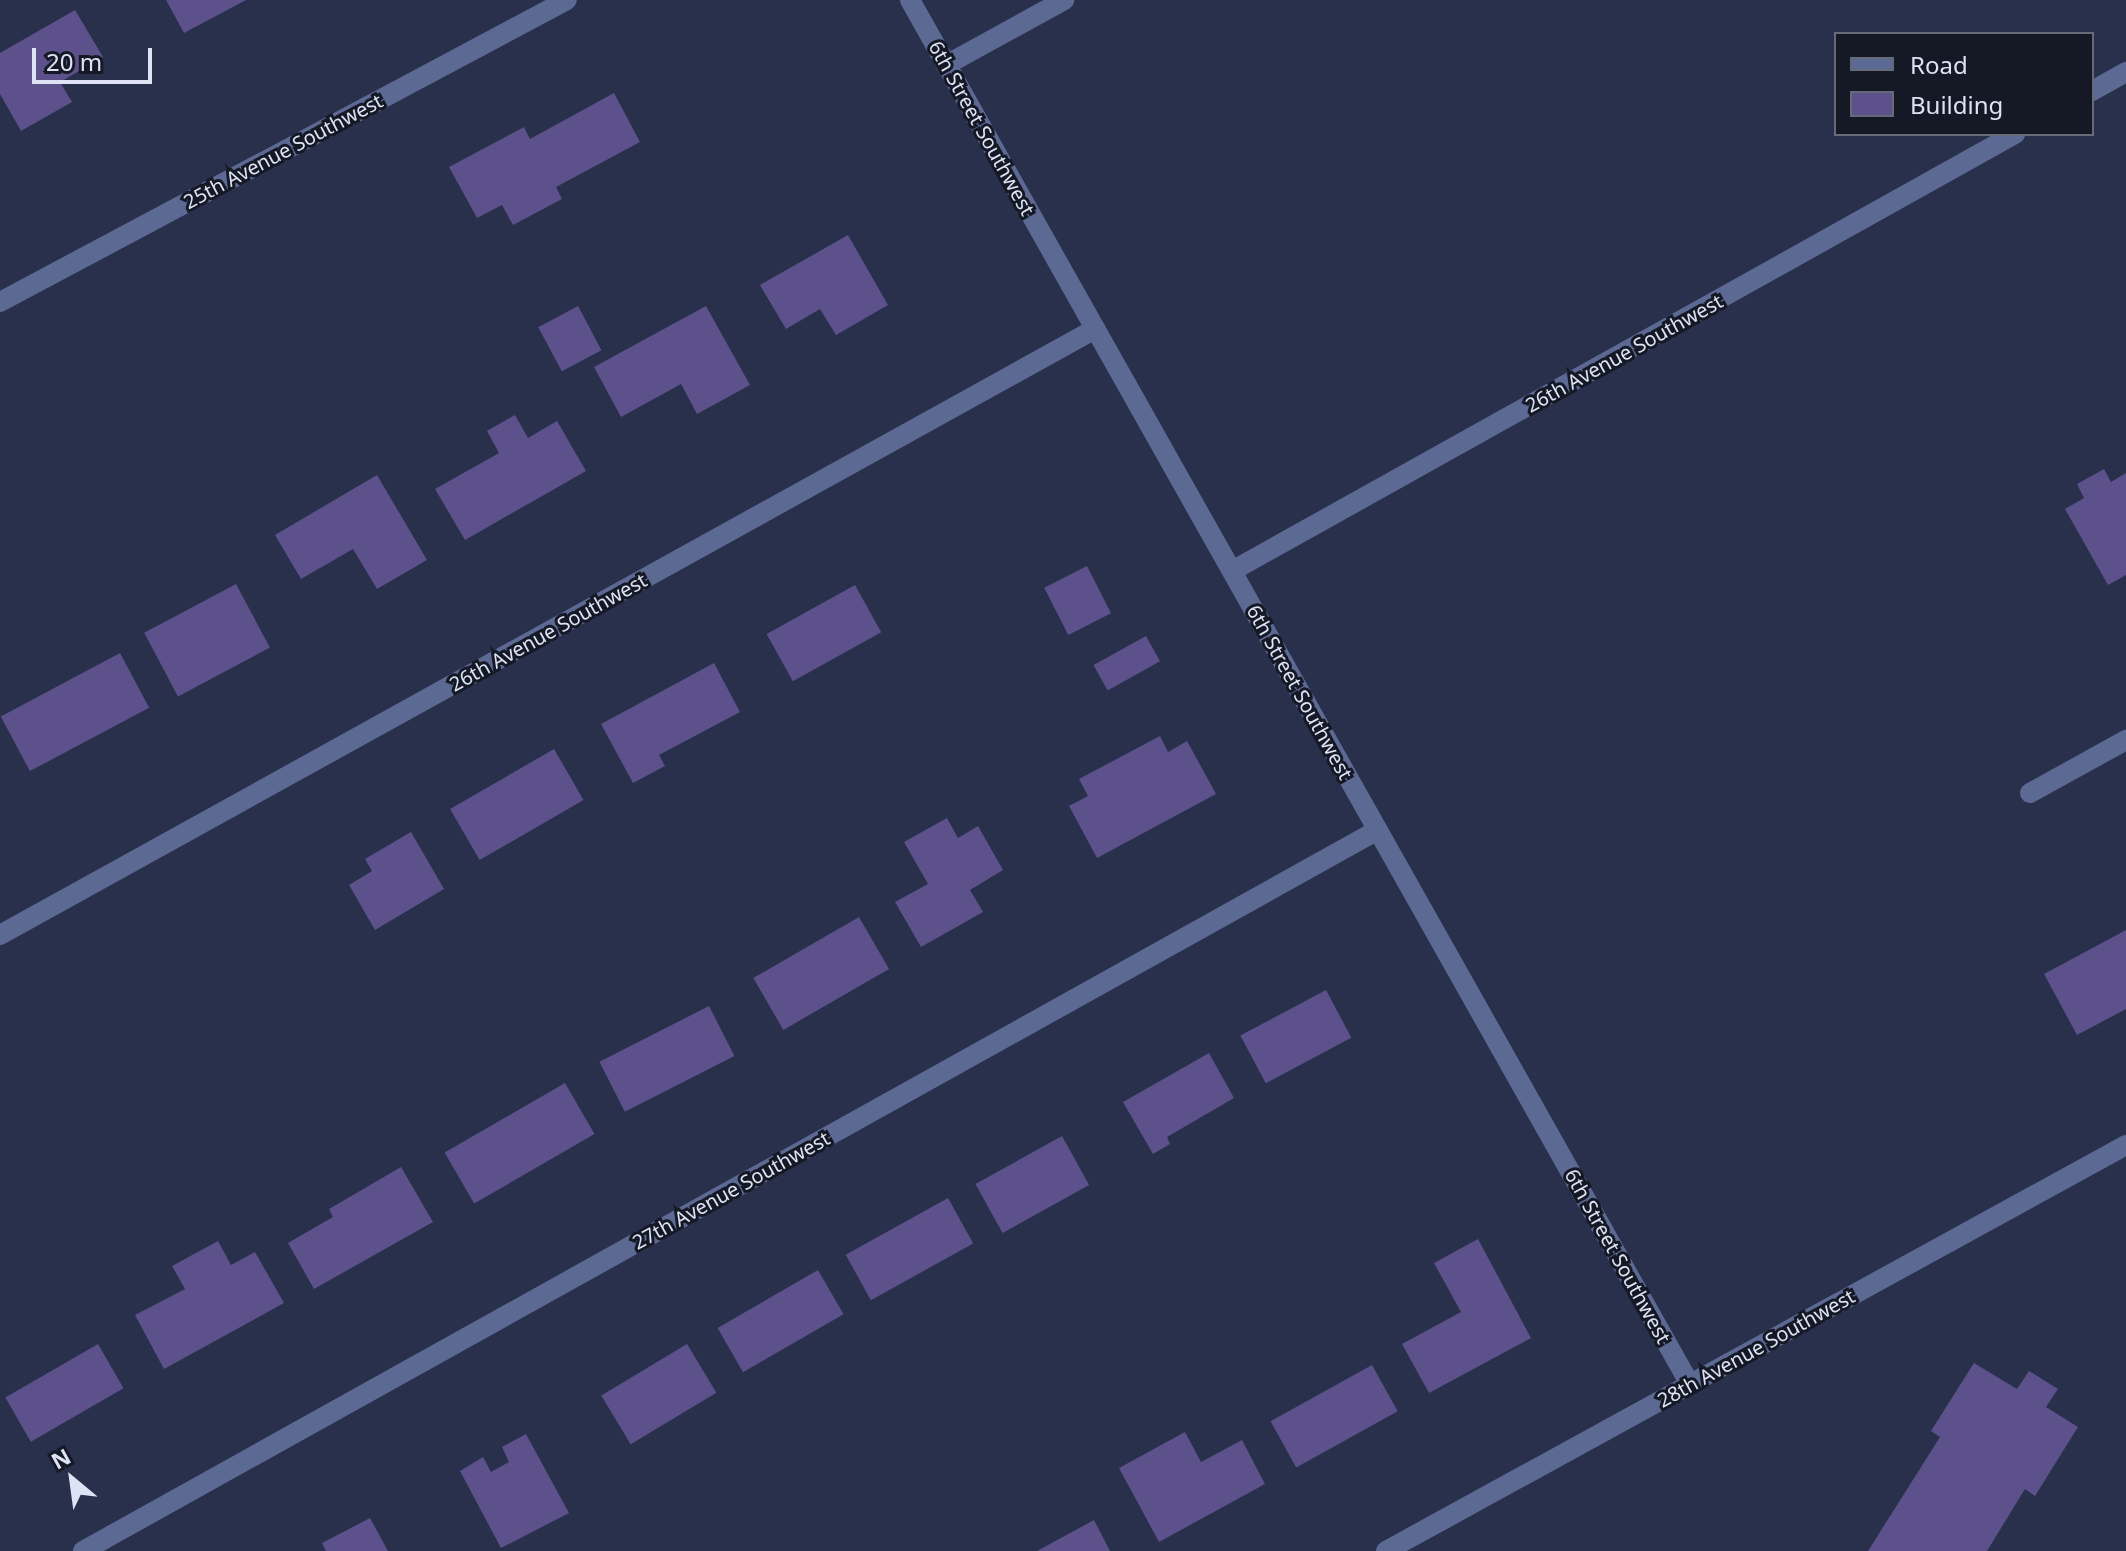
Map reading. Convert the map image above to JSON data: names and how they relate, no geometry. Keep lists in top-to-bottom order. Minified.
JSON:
{"streets":{"street":["6th Street Southwest","25th Avenue Southwest","26th Avenue Southwest","27th Avenue Southwest","28th Avenue Southwest"]},"crossings":[["6th Street Southwest","26th Avenue Southwest"],["6th Street Southwest","27th Avenue Southwest"],["6th Street Southwest","28th Avenue Southwest"]],"legend":["Road","Building"],"scale_bar":"20 m","north":"top left"}
